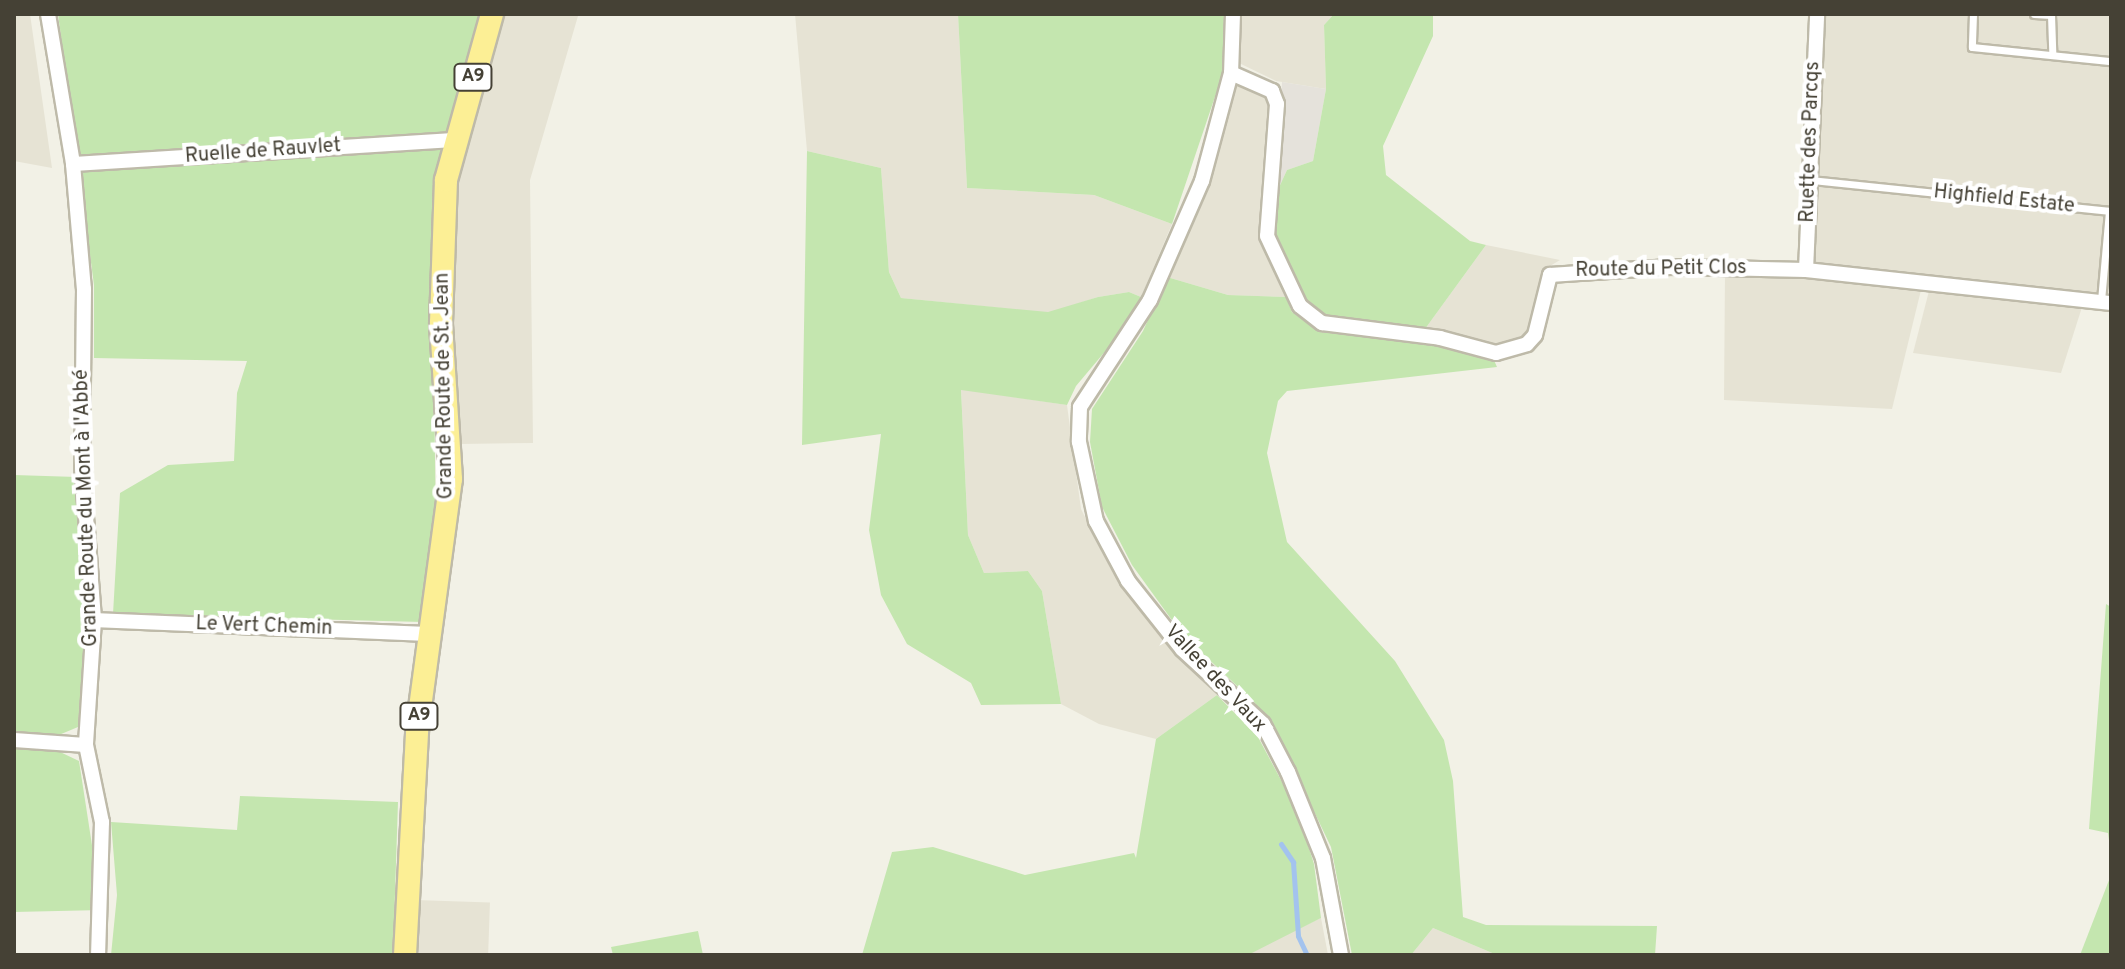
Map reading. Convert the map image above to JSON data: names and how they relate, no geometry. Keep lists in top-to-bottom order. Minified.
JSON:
{"streets":{"main road":["A9","Grande Route de St. Jean"],"street":["Ruette des Parcqs","Ruelle de Rauvlet","Route du Petit Clos","Grande Route du Mont à l'Abbé","Le Vert Chemin","Vallee des Vaux"],"lane":["Highfield Estate"]},"crossings":[["Ruette des Parcqs","Highfield Estate"],["Ruette des Parcqs","Route du Petit Clos"],["Ruelle de Rauvlet","Grande Route de St. Jean"],["Ruelle de Rauvlet","Grande Route du Mont à l'Abbé"],["Highfield Estate","Route du Petit Clos"],["Route du Petit Clos","Vallee des Vaux"],["Grande Route de St. Jean","Le Vert Chemin"],["Grande Route du Mont à l'Abbé","Le Vert Chemin"]]}
